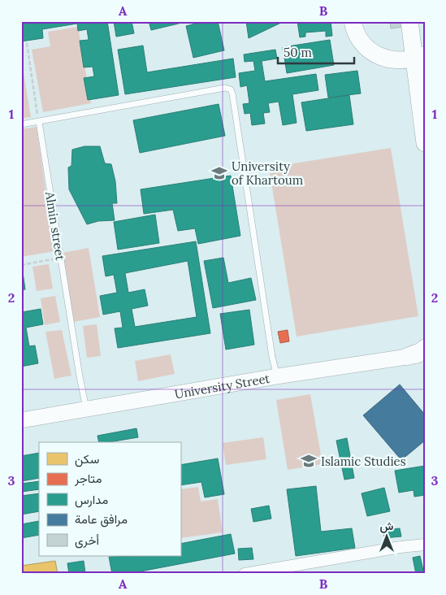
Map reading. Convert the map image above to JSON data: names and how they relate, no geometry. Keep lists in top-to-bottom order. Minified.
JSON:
{"streets":{"main road":["University Street"],"lane":["Almin street"]},"crossings":[["Almin street","University Street"]],"places":{"school or university":["University of Khartoum","Islamic Studies"]},"legend":["سكن","متاجر","مدارس","مرافق عامة","أخرى"],"scale_bar":"50 m","north":"top","grid":{"columns":["A","B"],"rows":["1","2","3"]}}
